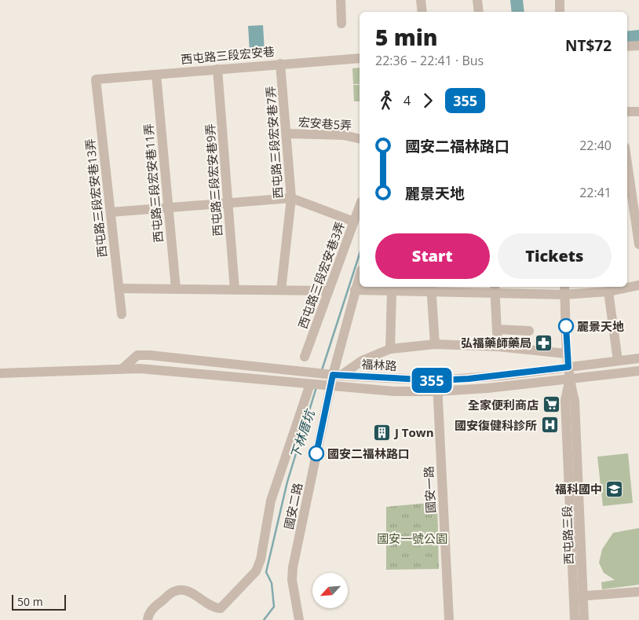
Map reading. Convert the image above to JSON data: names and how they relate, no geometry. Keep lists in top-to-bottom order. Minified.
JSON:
{"streets":{"street":["西屯路三段宏安巷","宏安巷5弄","西屯路三段宏安巷7弄","西屯路三段宏安巷9弄","西屯路三段宏安巷11弄","西屯路三段宏安巷13弄","西屯路三段宏安巷3弄","福林路","國安一路","國安二路","西屯路三段"]},"crossings":[["西屯路三段宏安巷","西屯路三段宏安巷7弄"],["西屯路三段宏安巷","西屯路三段宏安巷9弄"],["西屯路三段宏安巷","西屯路三段宏安巷11弄"],["西屯路三段宏安巷","西屯路三段宏安巷13弄"],["宏安巷5弄","西屯路三段宏安巷7弄"],["福林路","國安一路"],["福林路","國安二路"],["福林路","西屯路三段"]],"water":["下林厝坑"],"parks":["國安一號公園"],"places":{"other":["麗景天地","國安二福林路口"],"pharmacy":["弘福藥師藥局"],"supermarket":["全家便利商店"],"hospital":["國安復健科診所"],"building":["J Town"],"school or university":["福科國中"]},"lines":["bus line 355"],"scale_bar":"50 m","north":"bottom left","page":{"on_map":"355","heading":["5 min","22:36 – 22:41 · Bus","NT$72"],"legs":["4","355"],"list":[{"name":"國安二福林路口","value":"22:40"},{"name":"麗景天地","value":"22:41"}],"buttons":["Start","Tickets"],"scale":"50 m"}}
